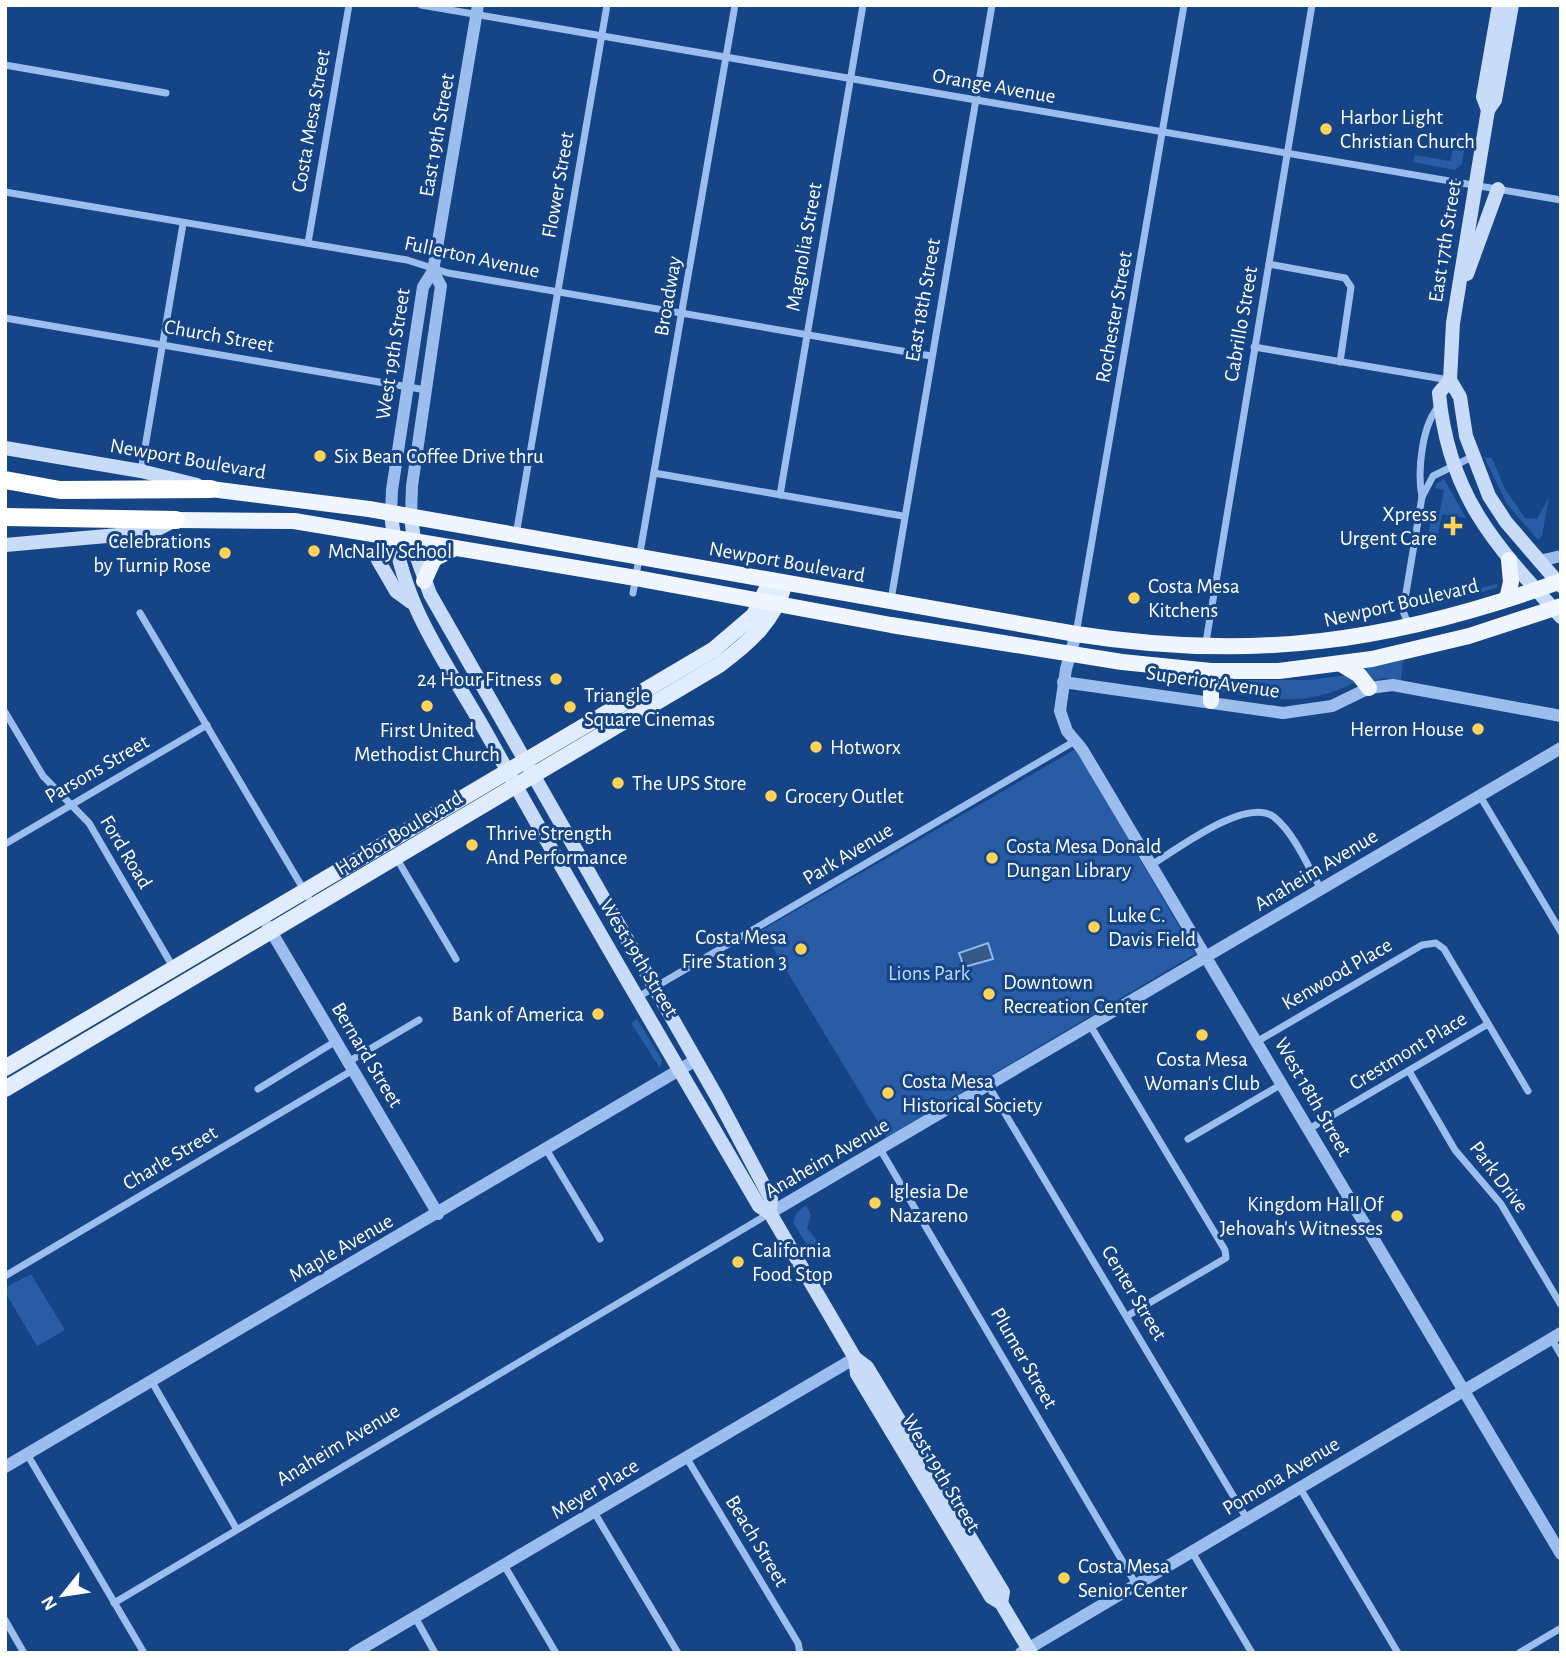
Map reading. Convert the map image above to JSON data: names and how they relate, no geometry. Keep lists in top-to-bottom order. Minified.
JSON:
{"streets":{"highway":["Newport Boulevard"],"main road":["East 17th Street","West 19th Street","Harbor Boulevard"],"street":["Orange Avenue","Costa Mesa Street","East 19th Street","Flower Street","Magnolia Street","Fullerton Avenue","Broadway","East 18th Street","Rochester Street","Cabrillo Street","Church Street","Superior Avenue","Parsons Street","Ford Road","Park Avenue","Anaheim Avenue","Kenwood Place","Crestmont Place","Bernard Street","West 18th Street","Charle Street","Park Drive","Maple Avenue","Center Street","Plumer Street","Pomona Avenue","Meyer Place","Beach Street"]},"crossings":[["Orange Avenue","East 19th Street"],["Orange Avenue","Flower Street"],["Orange Avenue","East 17th Street"],["Orange Avenue","Magnolia Street"],["Orange Avenue","Broadway"],["Orange Avenue","East 18th Street"],["Orange Avenue","Rochester Street"],["Orange Avenue","Cabrillo Street"],["Costa Mesa Street","Fullerton Avenue"],["East 19th Street","Fullerton Avenue"],["East 19th Street","West 19th Street"],["Flower Street","Fullerton Avenue"],["Flower Street","Newport Boulevard"],["East 17th Street","Newport Boulevard"],["Magnolia Street","Fullerton Avenue"],["Fullerton Avenue","Broadway"],["Fullerton Avenue","East 18th Street"],["Fullerton Avenue","West 19th Street"],["Broadway","Newport Boulevard"],["East 18th Street","Newport Boulevard"],["Rochester Street","Newport Boulevard"],["Rochester Street","West 18th Street"],["Cabrillo Street","Newport Boulevard"],["Church Street","West 19th Street"],["West 19th Street","Newport Boulevard"],["West 19th Street","Harbor Boulevard"],["West 19th Street","Park Avenue"],["West 19th Street","Anaheim Avenue"],["West 19th Street","Maple Avenue"],["West 19th Street","Pomona Avenue"],["West 19th Street","Meyer Place"],["Newport Boulevard","Harbor Boulevard"],["Newport Boulevard","West 18th Street"],["Superior Avenue","West 18th Street"],["Parsons Street","Ford Road"],["Harbor Boulevard","Ford Road"],["Harbor Boulevard","Bernard Street"],["Park Avenue","West 18th Street"],["Anaheim Avenue","West 18th Street"],["Anaheim Avenue","Center Street"],["Anaheim Avenue","Plumer Street"],["Kenwood Place","Crestmont Place"],["Kenwood Place","West 18th Street"],["Crestmont Place","West 18th Street"],["Crestmont Place","Park Drive"],["Bernard Street","Charle Street"],["Bernard Street","Maple Avenue"],["West 18th Street","Pomona Avenue"],["Center Street","Pomona Avenue"],["Plumer Street","Pomona Avenue"],["Meyer Place","Beach Street"]],"parks":["Lions Park"],"places":{"other":["Harbor Light Christian Church","Six Bean Coffee Drive thru","McNally School","Celebrations by Turnip Rose","Costa Mesa Kitchens","24 Hour Fitness","First United Methodist Church","Triangle Square Cinemas","Herron House","Hotworx","The UPS Store","Grocery Outlet","Thrive Strength And Performance","Costa Mesa Donald Dungan Library","Luke C. Davis Field","Costa Mesa Fire Station 3","Downtown Recreation Center","Bank of America","Costa Mesa Woman's Club","Costa Mesa Historical Society","Iglesia De Nazareno","Kingdom Hall Of Jehovah's Witnesses","California Food Stop","Costa Mesa Senior Center"],"health":["Xpress Urgent Care"]},"north":"bottom left"}
